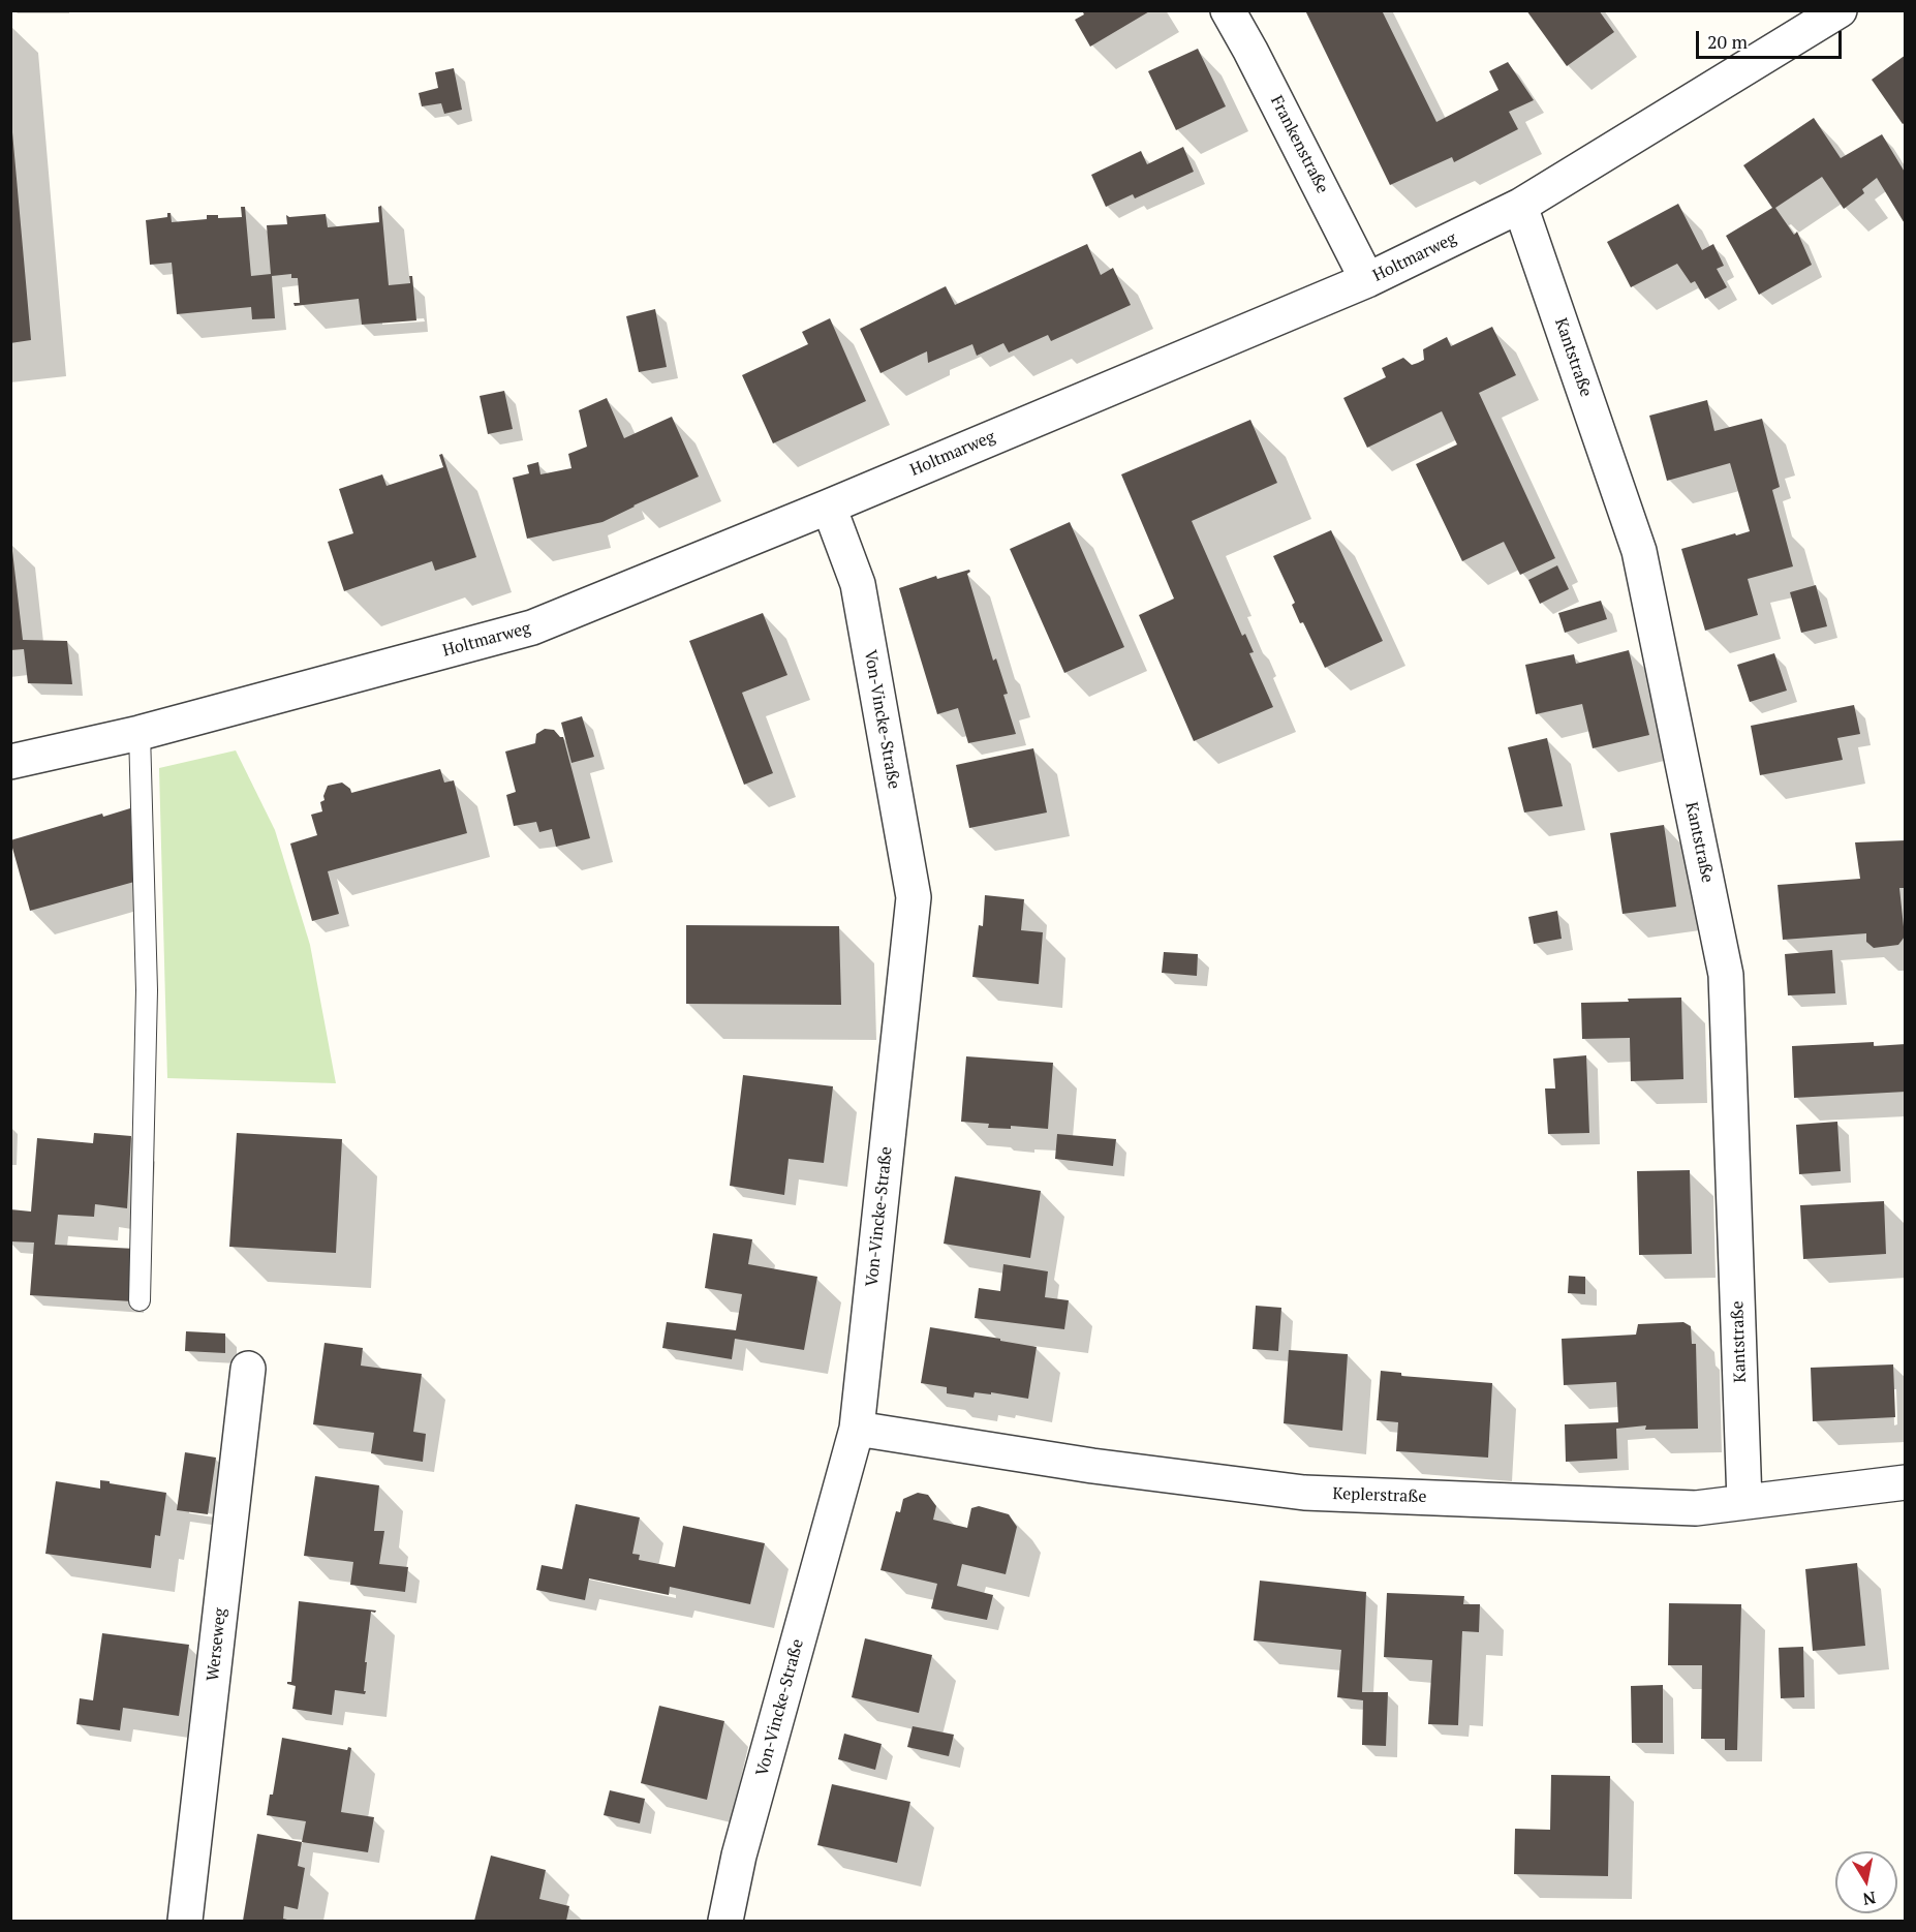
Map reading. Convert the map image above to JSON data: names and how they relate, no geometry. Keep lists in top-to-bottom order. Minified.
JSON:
{"streets":{"street":["Frankenstraße","Holtmarweg","Kantstraße","Von-Vincke-Straße","Keplerstraße","Werseweg"]},"crossings":[["Frankenstraße","Holtmarweg"],["Holtmarweg","Kantstraße"],["Holtmarweg","Von-Vincke-Straße"],["Kantstraße","Keplerstraße"],["Von-Vincke-Straße","Keplerstraße"]],"scale_bar":"20 m","north":"bottom"}
